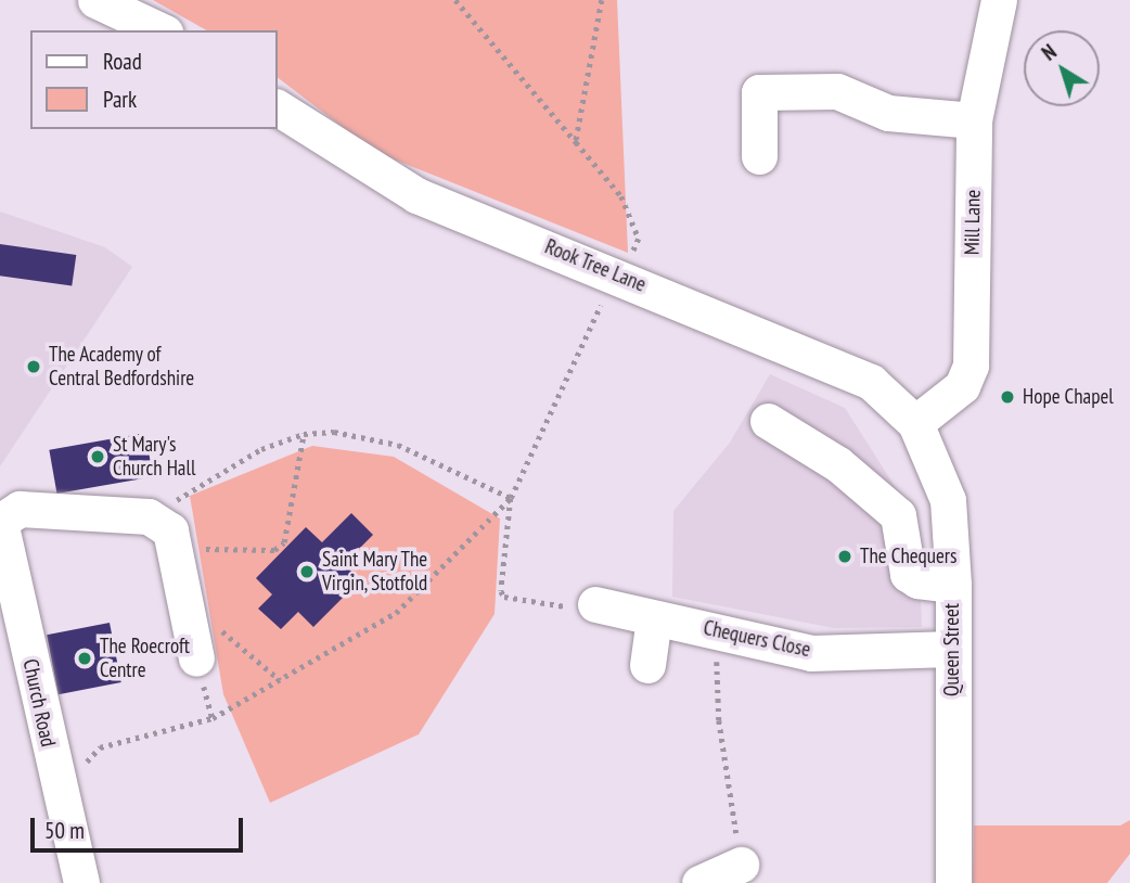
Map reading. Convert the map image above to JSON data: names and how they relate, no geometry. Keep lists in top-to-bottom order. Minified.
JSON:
{"streets":{"street":["Mill Lane","Rook Tree Lane","Chequers Close","Queen Street","Church Road"]},"crossings":[["Mill Lane","Rook Tree Lane"],["Mill Lane","Queen Street"],["Rook Tree Lane","Queen Street"],["Chequers Close","Queen Street"]],"places":["The Academy of Central Bedfordshire","Hope Chapel","St Mary's Church Hall","The Chequers","Saint Mary The Virgin, Stotfold","The Roecroft Centre"],"legend":["Road","Park"],"scale_bar":"50 m","north":"top left"}
